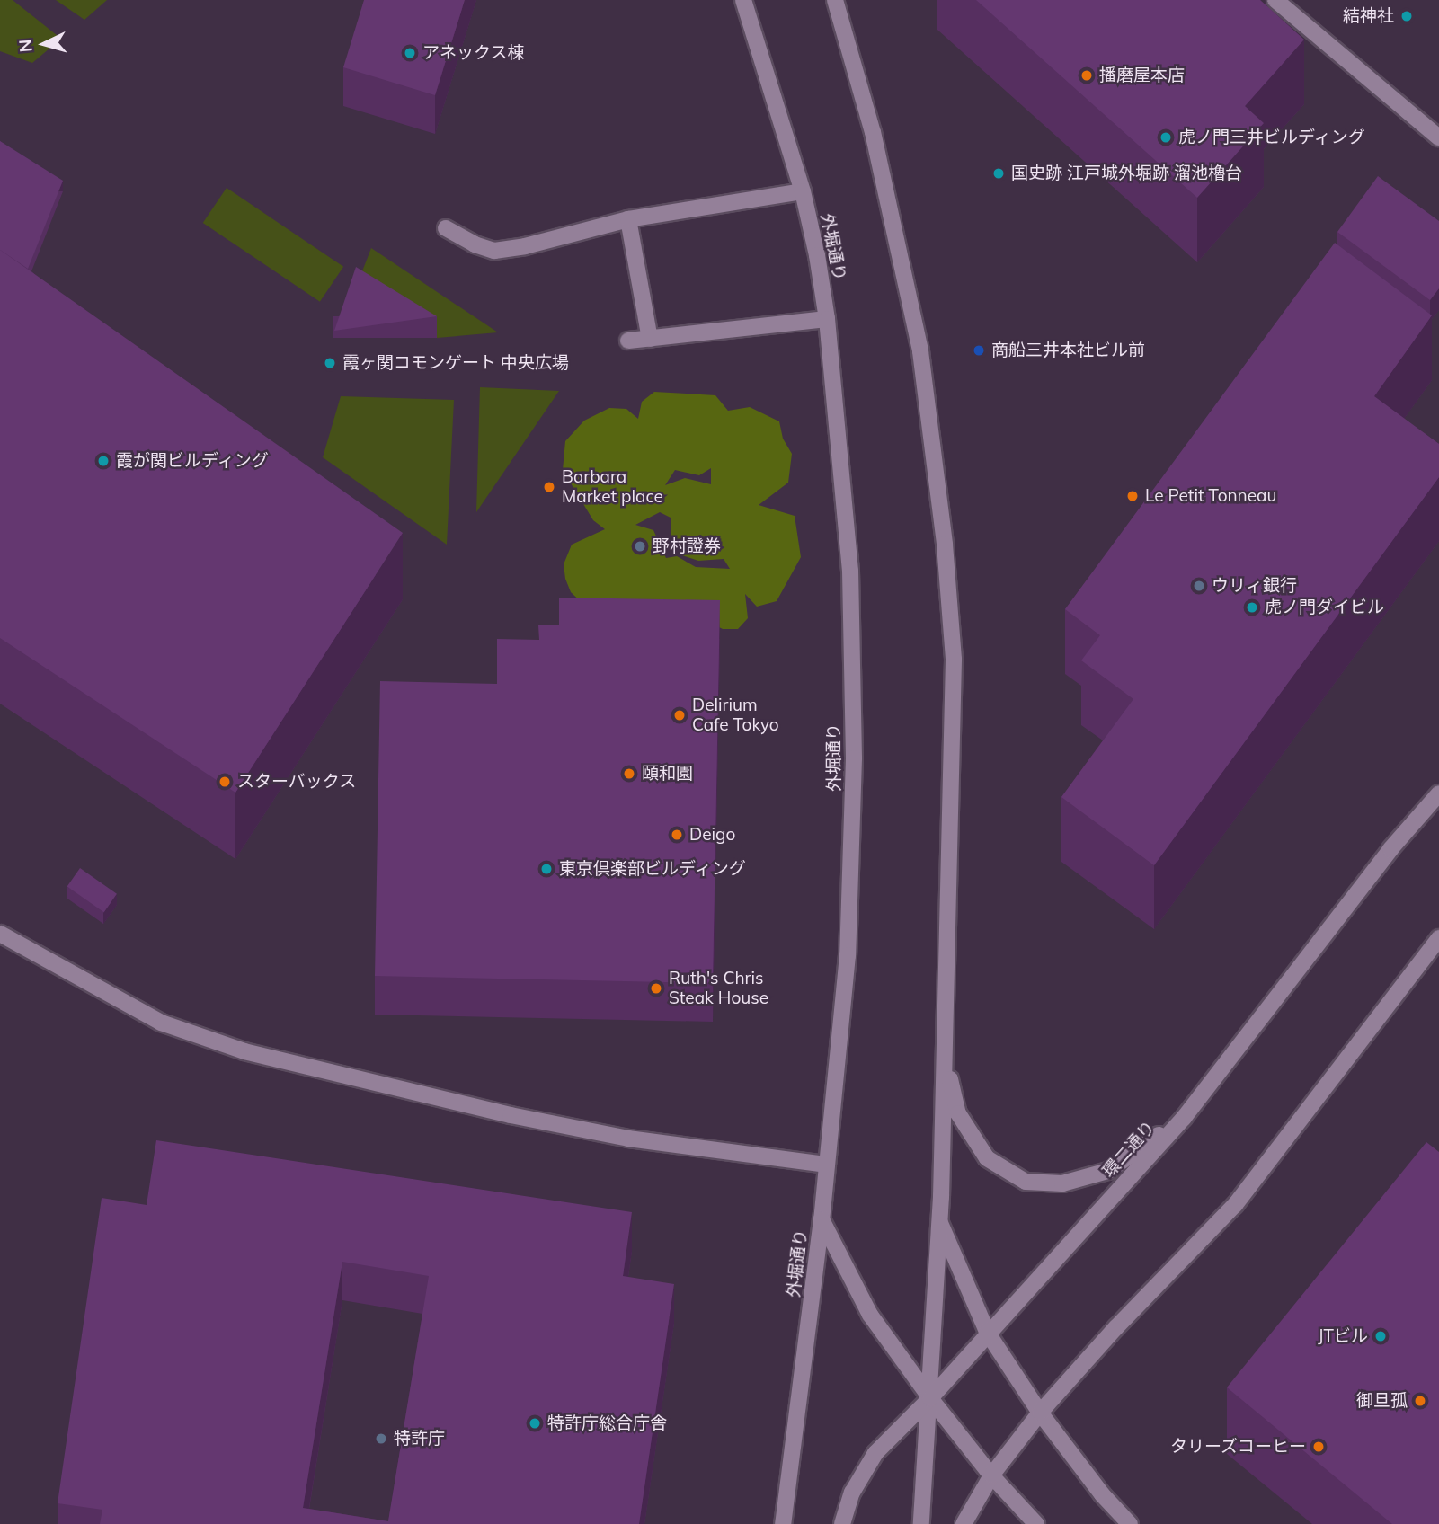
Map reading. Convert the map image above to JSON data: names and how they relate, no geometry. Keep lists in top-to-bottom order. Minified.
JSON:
{"streets":{"main road":["外堀通り","環二通り"]},"places":["結神社","アネックス棟","播磨屋本店","虎ノ門三井ビルディング","国史跡 江戸城外堀跡 溜池櫓台","商船三井本社ビル前","霞ヶ関コモンゲート 中央広場","霞が関ビルディング","Barbara Market place","Le Petit Tonneau","野村證券","ウリィ銀行","虎ノ門ダイビル","Delirium Cafe Tokyo","頤和園","スターバックス","Deigo","東京倶楽部ビルディング","Ruth's Chris Steak House","JTビル","御旦孤","特許庁総合庁舎","特許庁","タリーズコーヒー"],"north":"left"}
